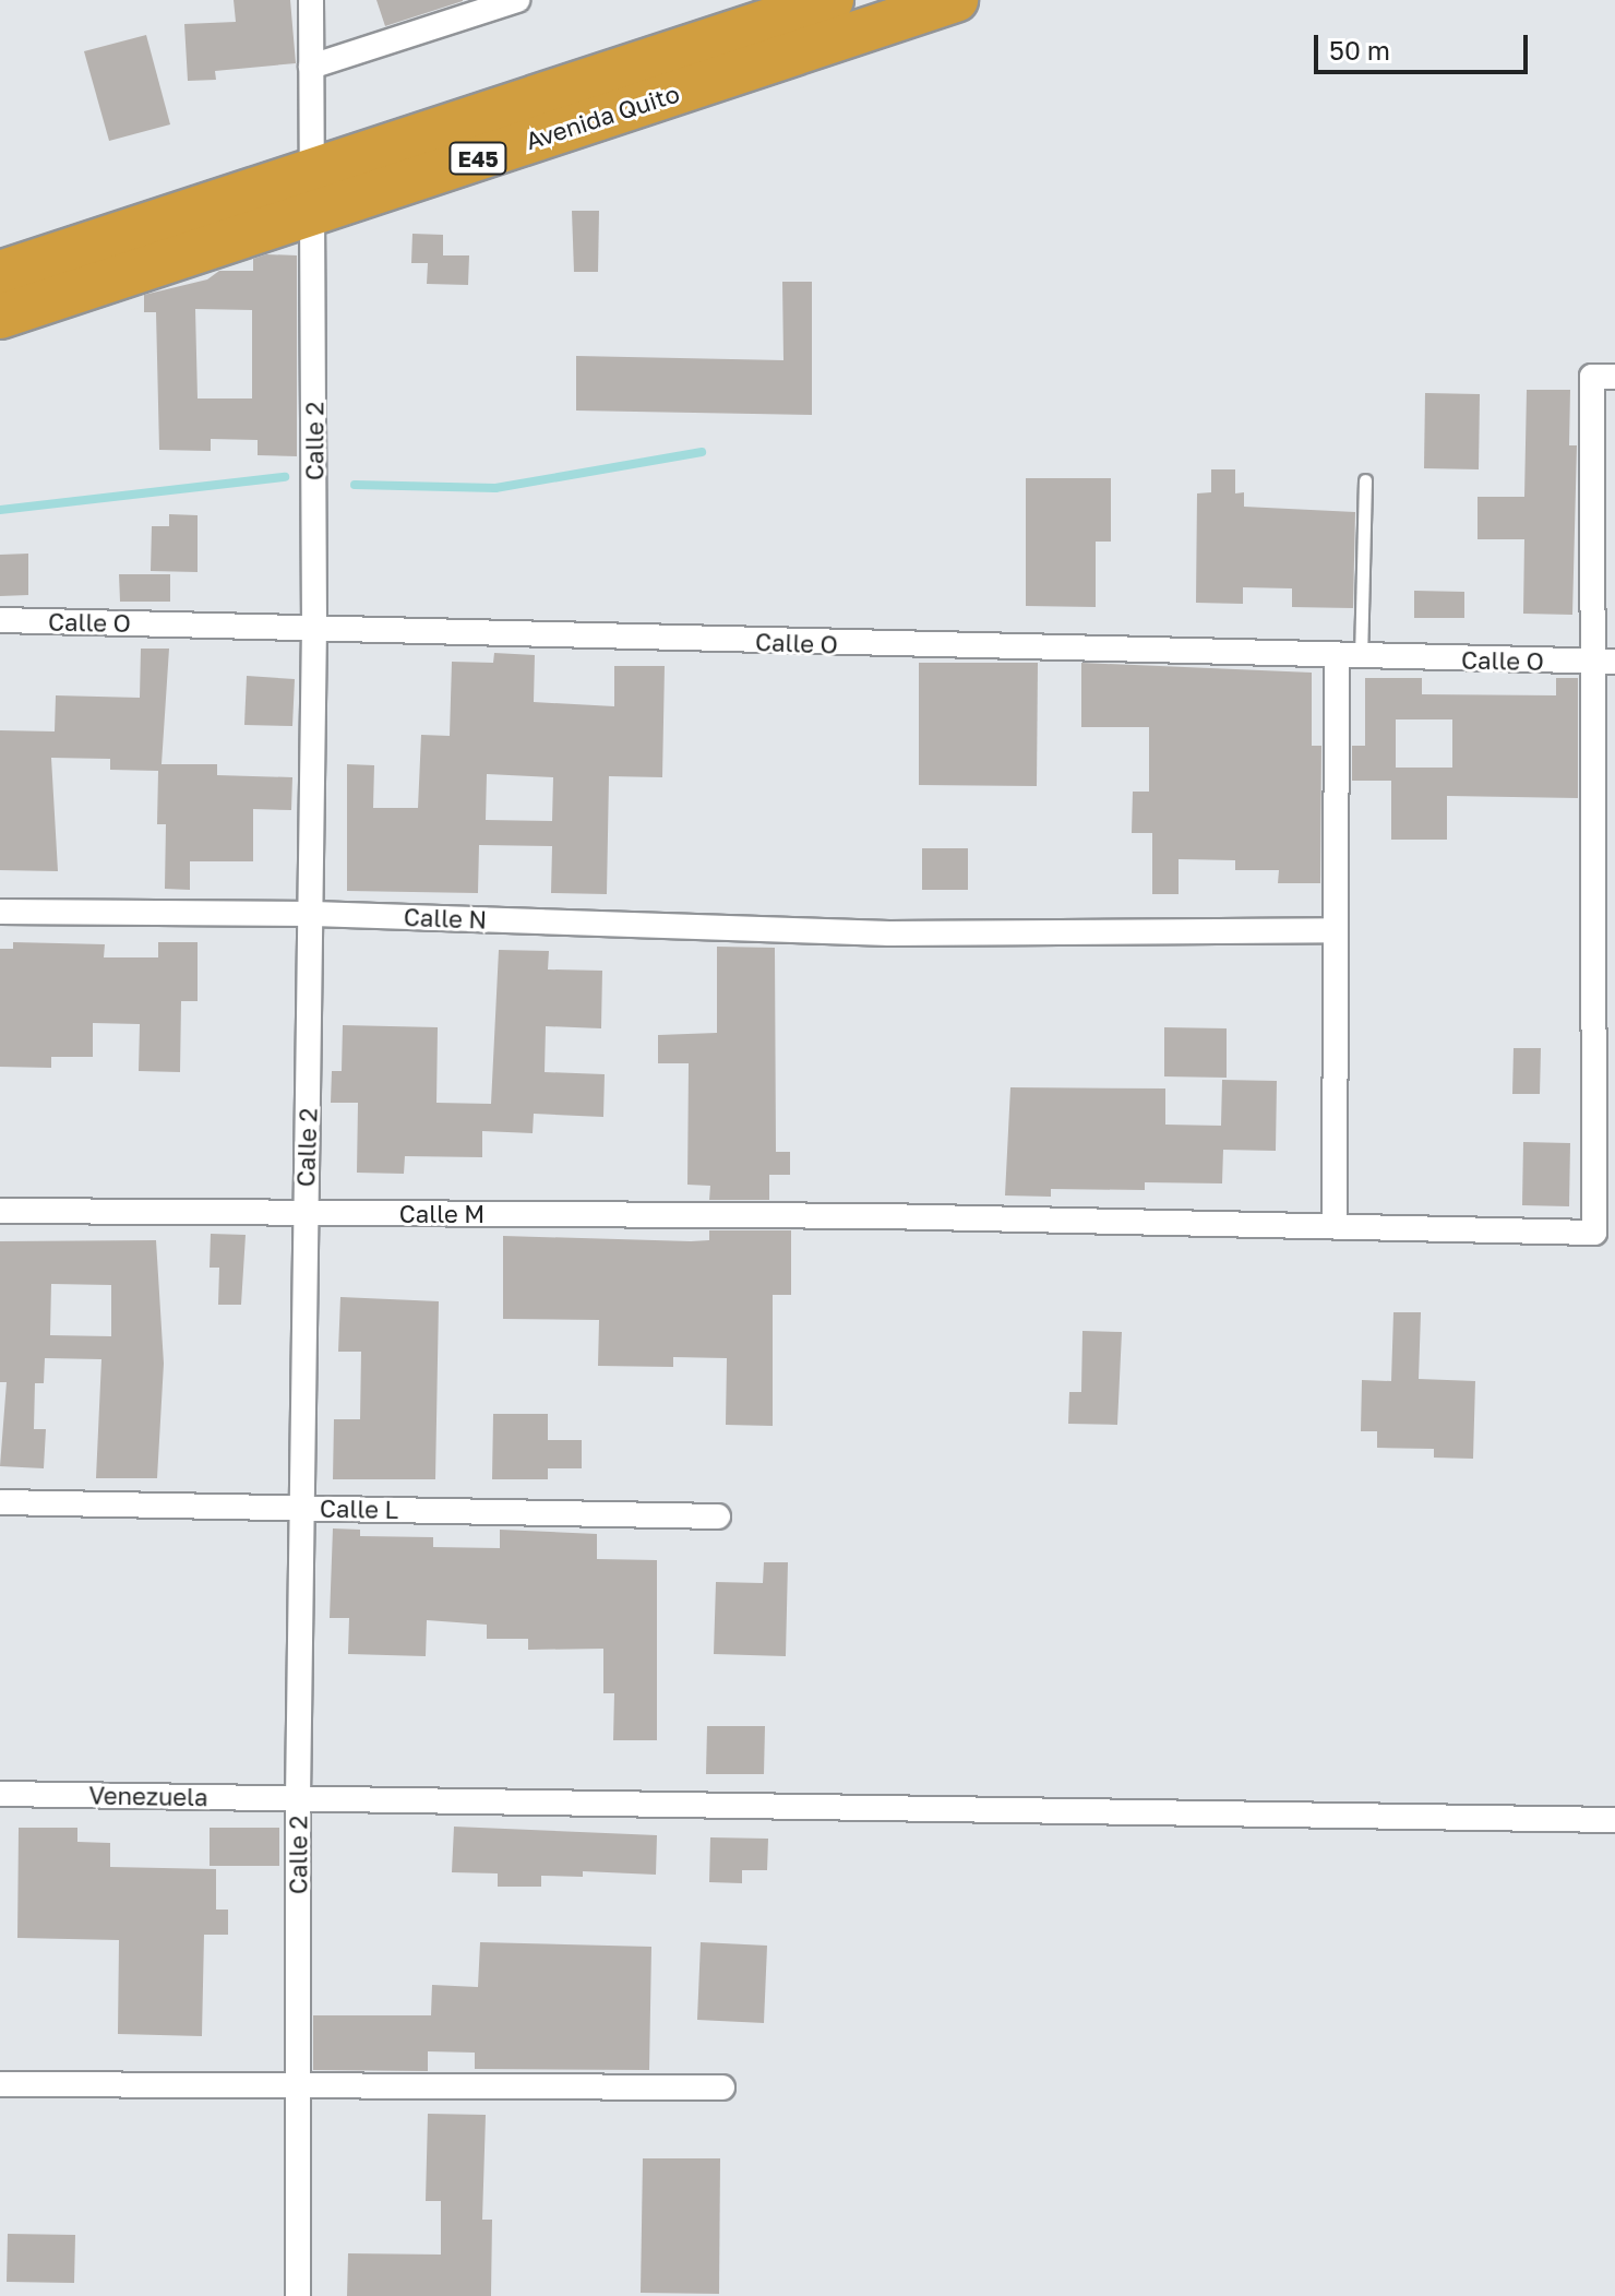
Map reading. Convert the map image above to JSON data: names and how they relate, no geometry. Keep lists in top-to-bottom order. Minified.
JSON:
{"streets":{"highway":["Avenida Quito","E45"],"street":["Calle 2","Calle O","Calle N","Calle M","Calle L","Venezuela"]},"crossings":[["Avenida Quito","Calle 2"],["Calle 2","Calle O"],["Calle 2","Calle N"],["Calle 2","Calle M"],["Calle 2","Calle L"],["Calle 2","Venezuela"]],"scale_bar":"50 m"}
